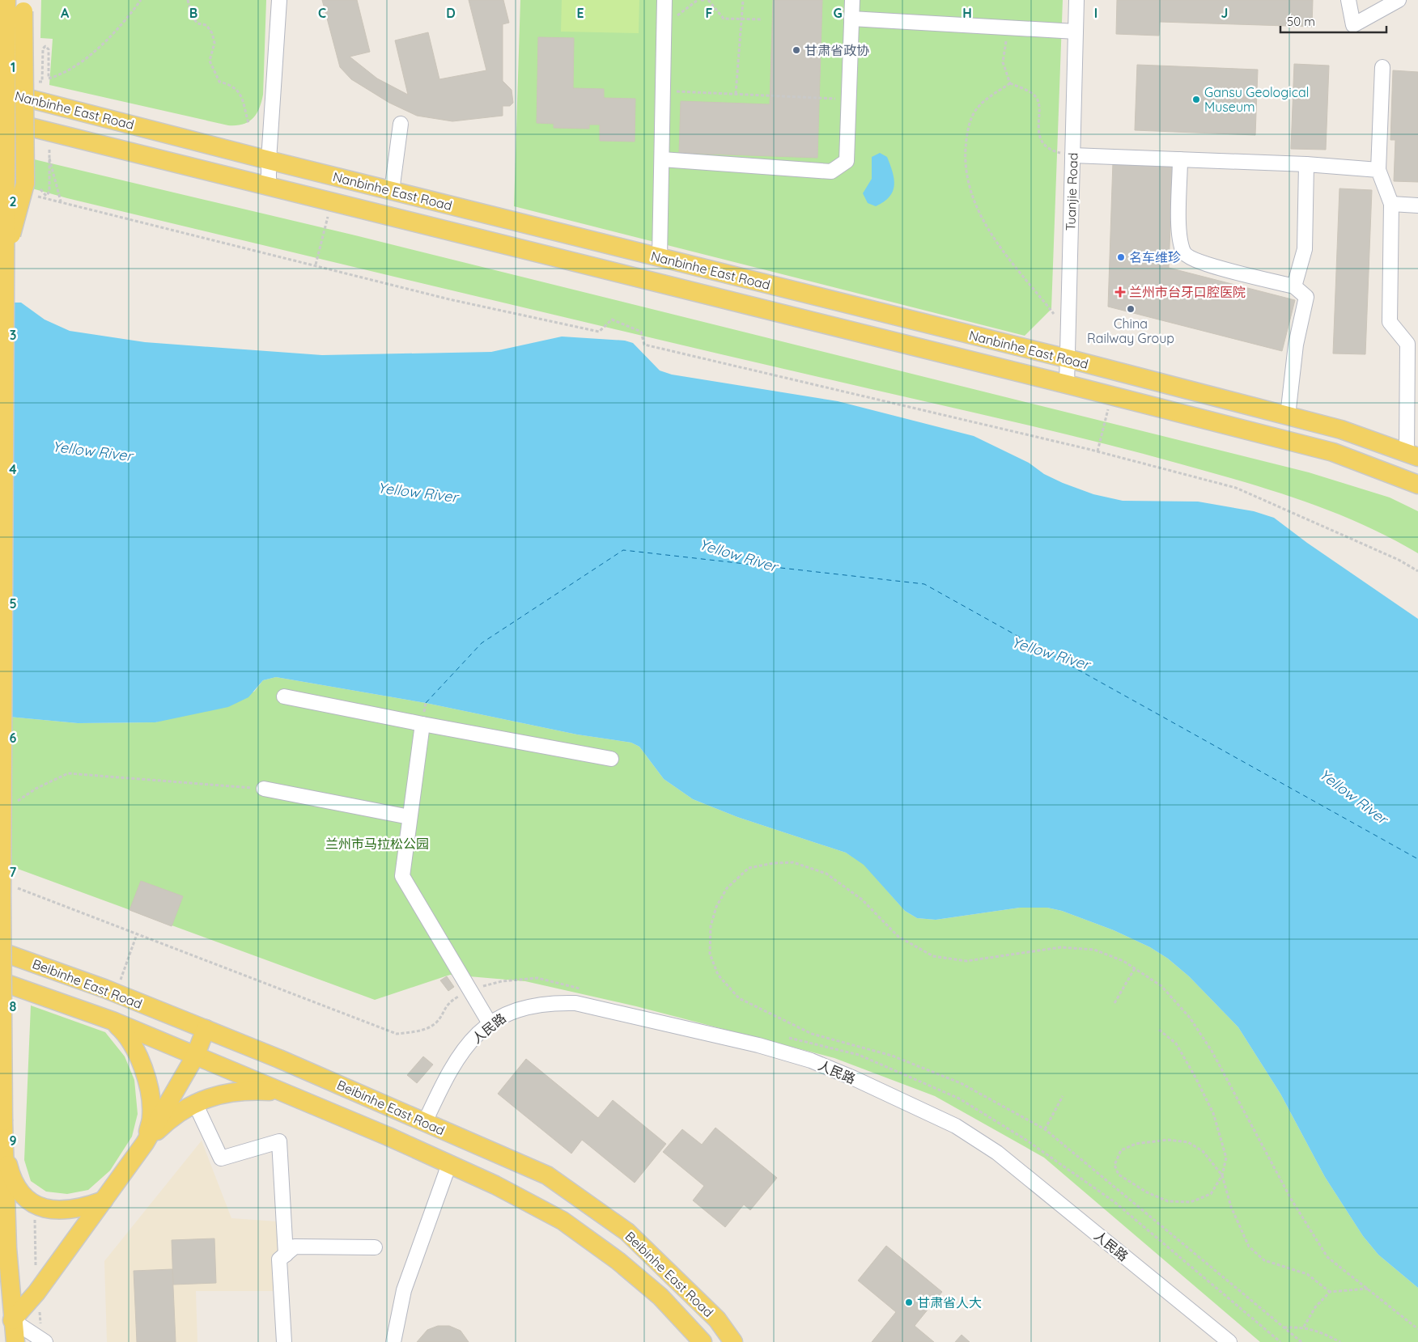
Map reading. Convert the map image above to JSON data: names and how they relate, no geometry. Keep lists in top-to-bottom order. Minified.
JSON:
{"streets":{"main road":["Nanbinhe East Road","Beibinhe East Road"],"street":["Tuanjie Road","人民路"]},"crossings":[["Nanbinhe East Road","Tuanjie Road"],["Beibinhe East Road","人民路"]],"water":["Yellow River"],"parks":["兰州市马拉松公园"],"places":{"other":["甘肃省政协","Gansu Geological Museum","名车维珍","China Railway Group","甘肃省人大"],"health":["兰州市台牙口腔医院"]},"scale_bar":"50 m","grid":{"columns":["A","B","C","D","E","F","G","H","I","J"],"rows":["1","2","3","4","5","6","7","8","9"]}}
